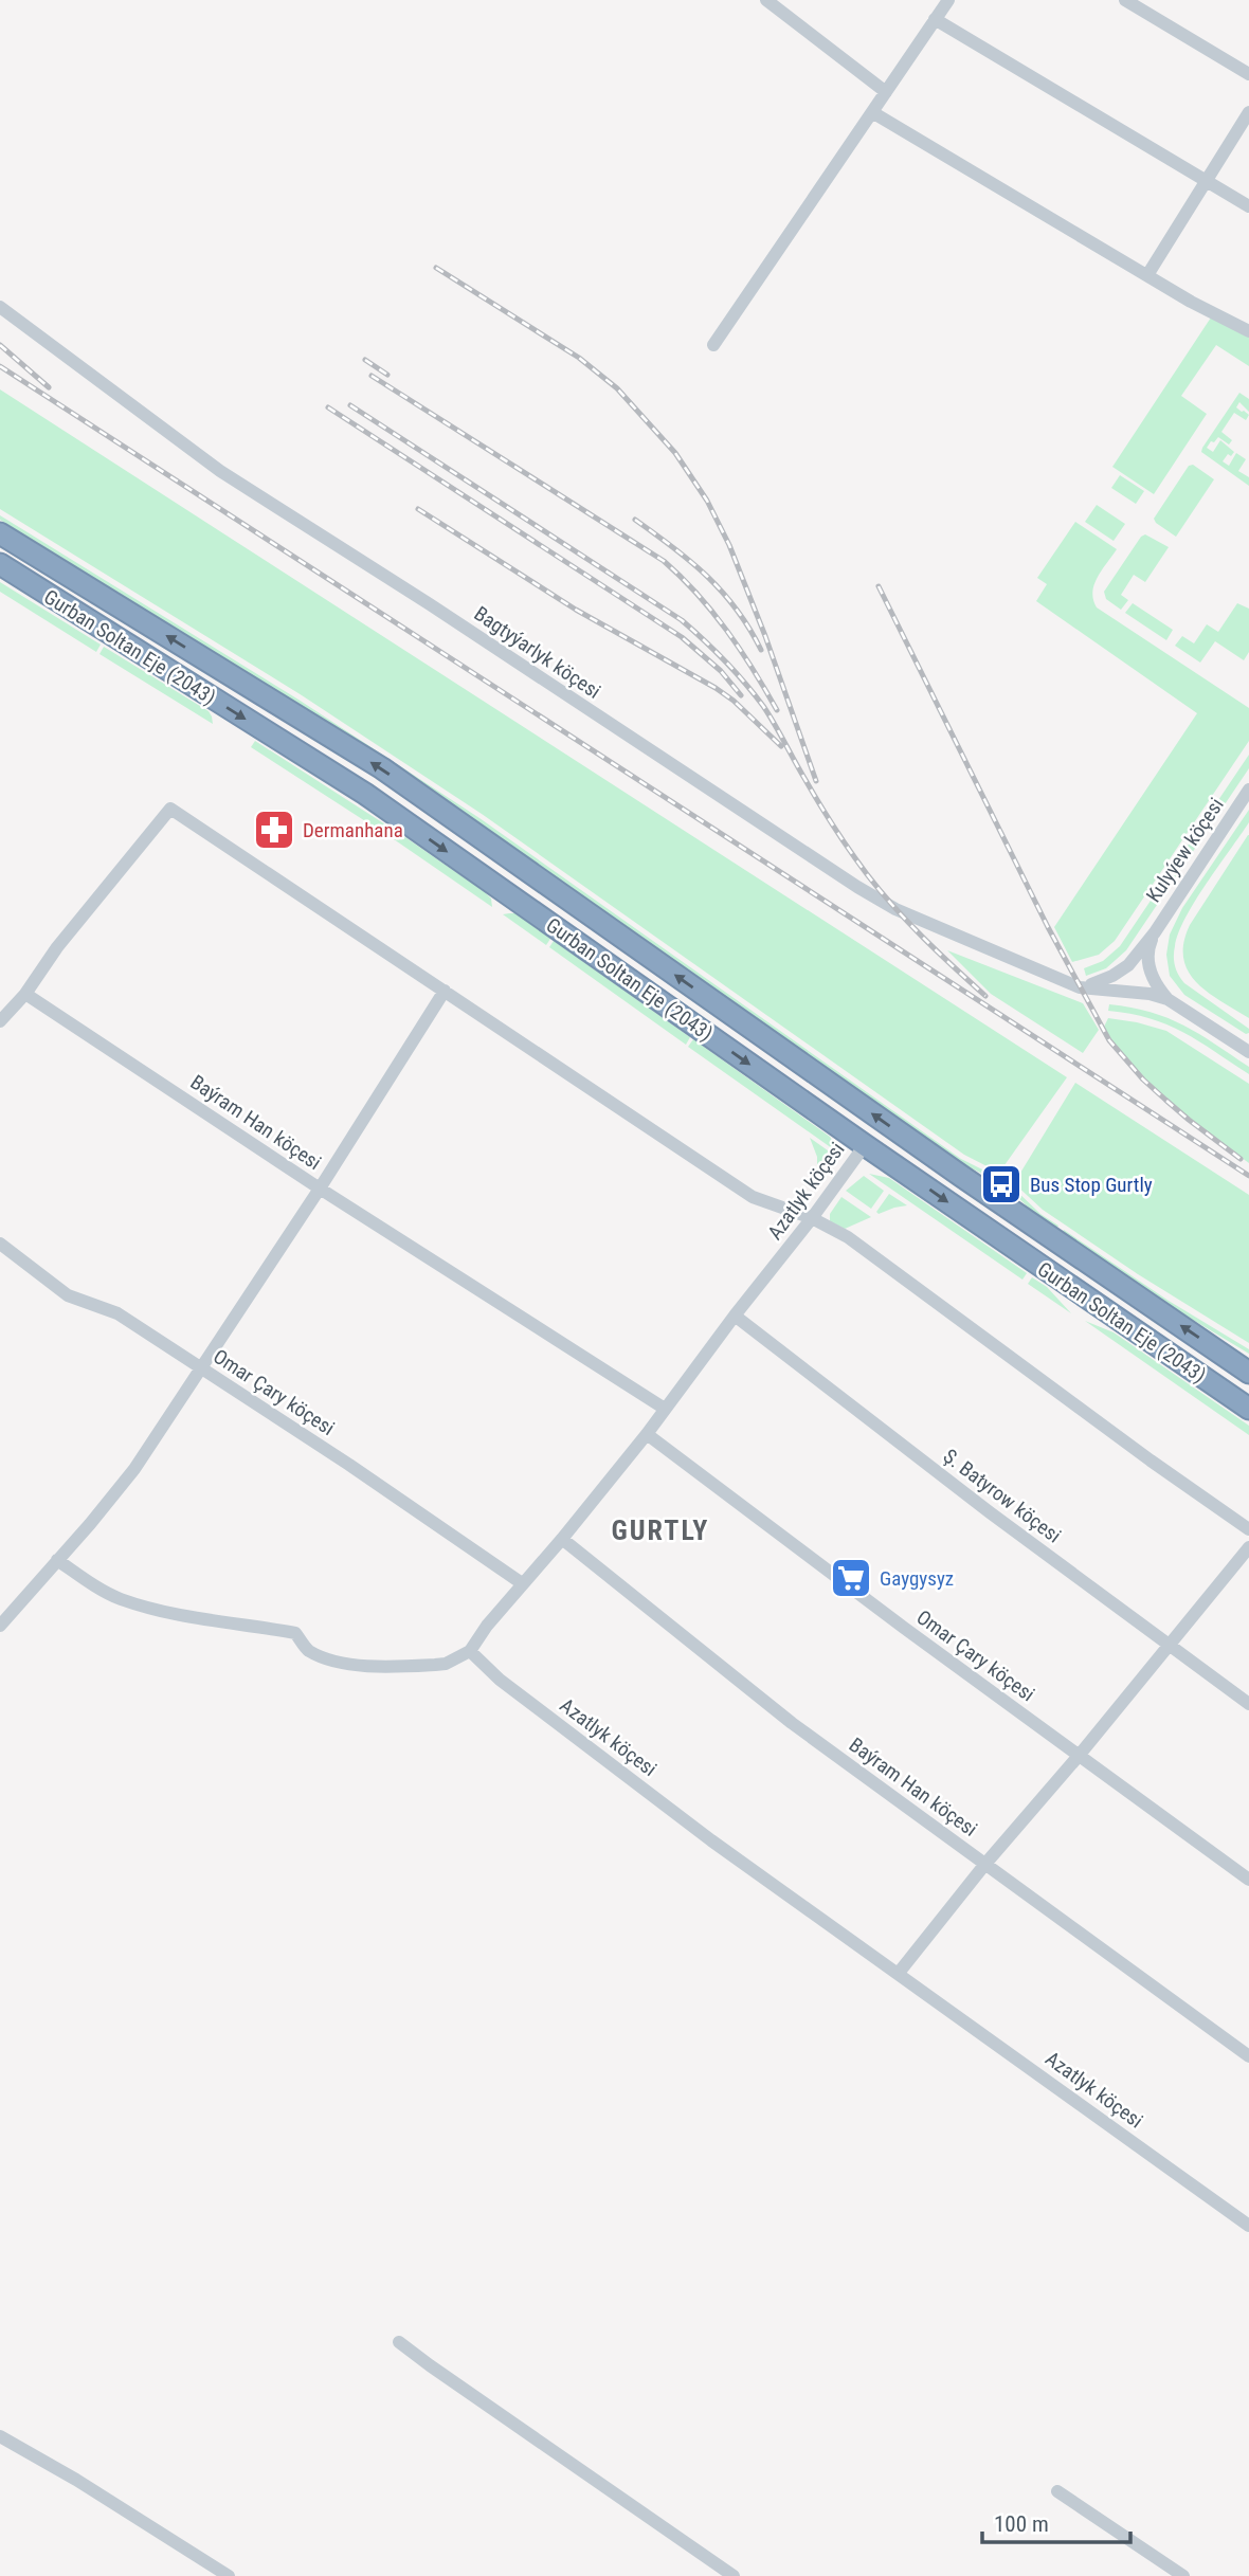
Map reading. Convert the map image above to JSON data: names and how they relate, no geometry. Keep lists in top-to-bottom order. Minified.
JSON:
{"streets":{"highway":["Gurban Soltan Eje (2043)"],"street":["Bagtyýarlyk köçesi","Kulyýew köçesi","Baýram Han köçesi","Azatlyk köçesi","Omar Çary köçesi","Ş. Batyrow köçesi"]},"crossings":[["Gurban Soltan Eje (2043)","Azatlyk köçesi"],["Bagtyýarlyk köçesi","Kulyýew köçesi"],["Baýram Han köçesi","Azatlyk köçesi"],["Azatlyk köçesi","Omar Çary köçesi"],["Azatlyk köçesi","Ş. Batyrow köçesi"]],"districts":["GURTLY"],"places":{"pharmacy":["Dermanhana"],"bus stop":["Bus Stop Gurtly"],"supermarket":["Gaygysyz"]},"scale_bar":"100 m"}
